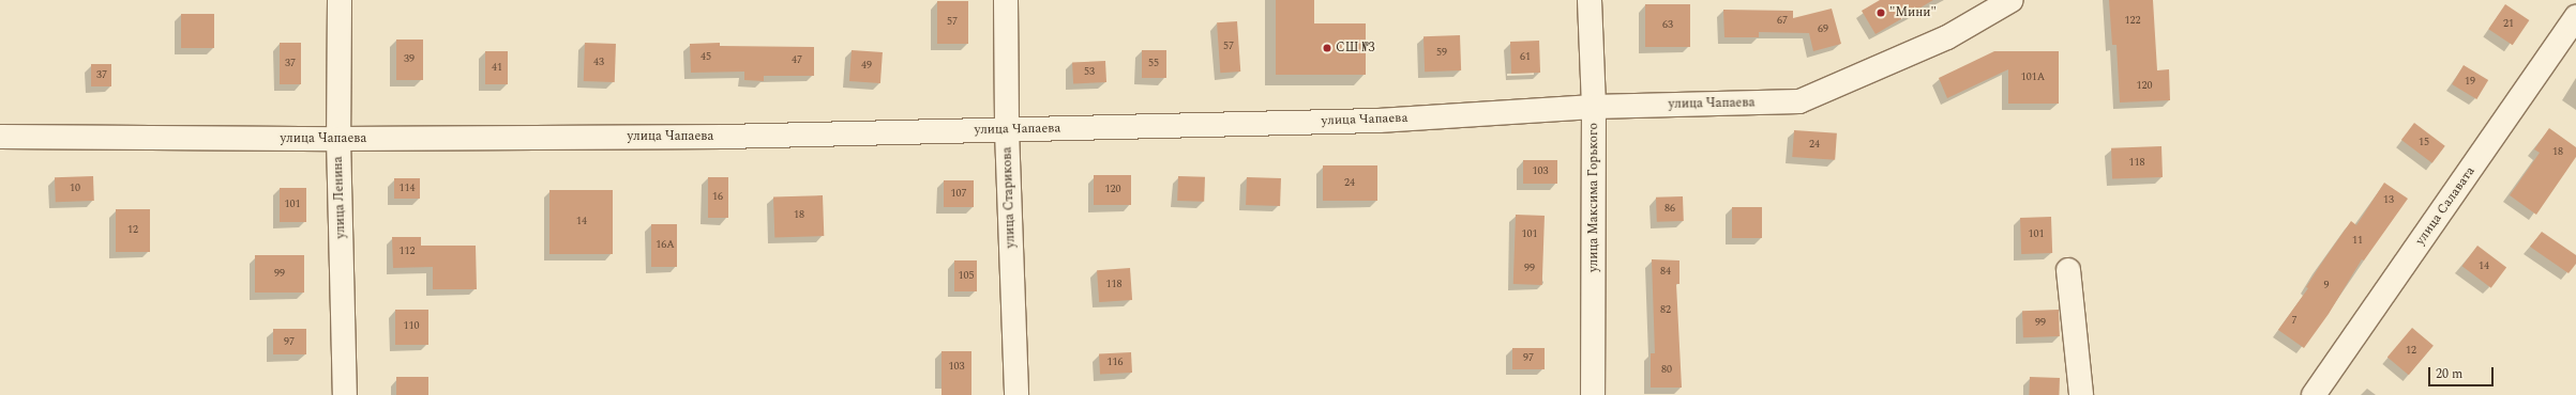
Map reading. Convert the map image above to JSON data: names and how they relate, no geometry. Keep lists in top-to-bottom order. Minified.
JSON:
{"streets":{"street":["улица Чапаева","улица Ленина","улица Старикова","улица Максима Горького","улица Салавата"]},"crossings":[["улица Чапаева","улица Ленина"],["улица Чапаева","улица Старикова"],["улица Чапаева","улица Максима Горького"]],"places":["\"Мини\"","СШ №3"],"house_numbers":["67","122","57","21","63","69","57","59","45","61","39","47","43","37","55","49","41","53","37","101А","19","120","15","24","18","118","103","24","10","114","120","107","16","13","101","86","18","14","12","101","101","11","16А","112","14","99","84","99","105","118","9","82","7","99","110","97","12","97","116","103","80"],"scale_bar":"20 m"}
